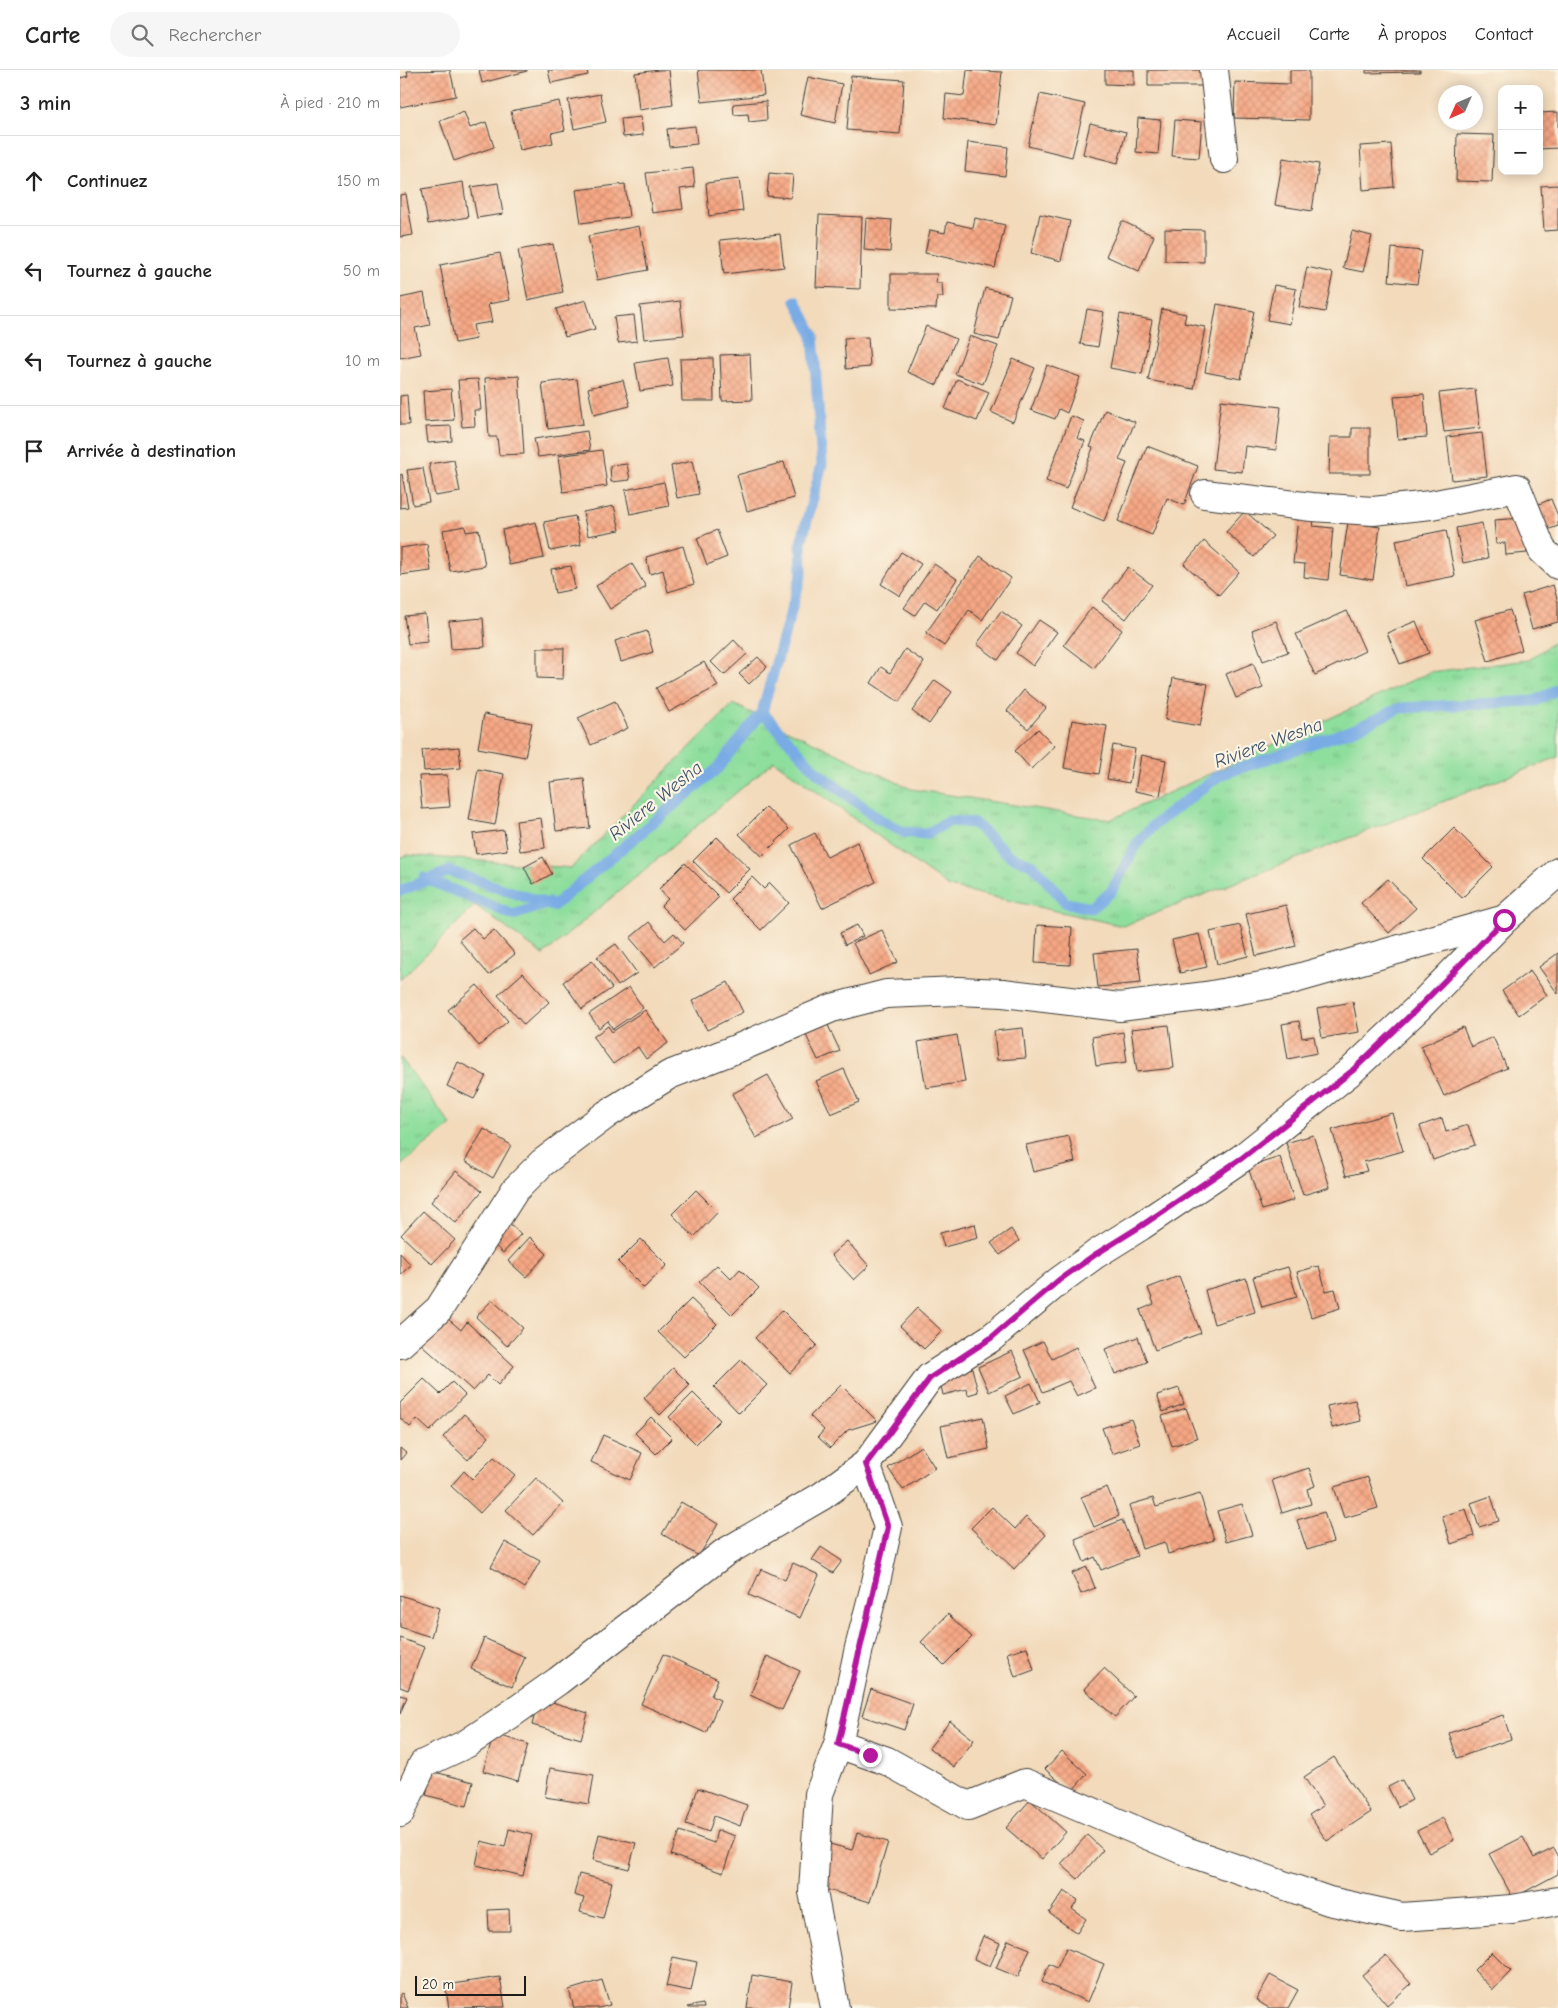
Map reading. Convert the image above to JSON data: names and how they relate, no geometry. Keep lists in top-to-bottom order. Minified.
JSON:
{"water":["Riviere Wesha"],"scale_bar":"20 m","north":"bottom left","page":{"header":"Carte","search":"Rechercher","nav":["Accueil","Carte","À propos","Contact"],"heading":["3 min","À pied · 210 m"],"map_buttons":["+","−"],"list":[["Continuez","150 m"],["Tournez à gauche","50 m"],["Tournez à gauche","10 m"],"Arrivée à destination"],"scale":"20 m"}}
